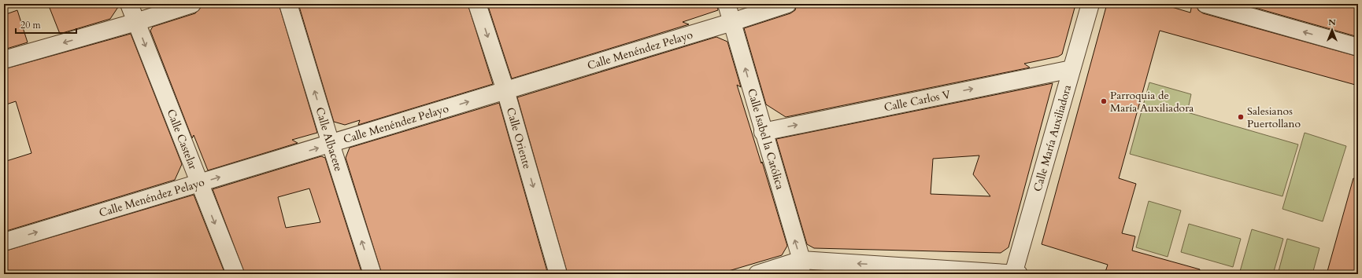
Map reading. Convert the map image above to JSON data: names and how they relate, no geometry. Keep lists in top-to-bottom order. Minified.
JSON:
{"streets":{"street":["Calle Menéndez Pelayo","Calle Carlos V","Calle Oriente","Calle María Auxiliadora","Calle Castelar","Calle Albacete","Calle Isabel la Católica"]},"crossings":[["Calle Menéndez Pelayo","Calle Oriente"],["Calle Menéndez Pelayo","Calle Castelar"],["Calle Menéndez Pelayo","Calle Albacete"],["Calle Menéndez Pelayo","Calle Isabel la Católica"],["Calle Carlos V","Calle María Auxiliadora"],["Calle Carlos V","Calle Isabel la Católica"]],"one_way":["Calle Menéndez Pelayo","Calle Carlos V","Calle Oriente","Calle Castelar","Calle Albacete","Calle Isabel la Católica"],"places":["Parroquia de María Auxiliadora","Salesianos Puertollano"],"scale_bar":"20 m","north":"top"}
